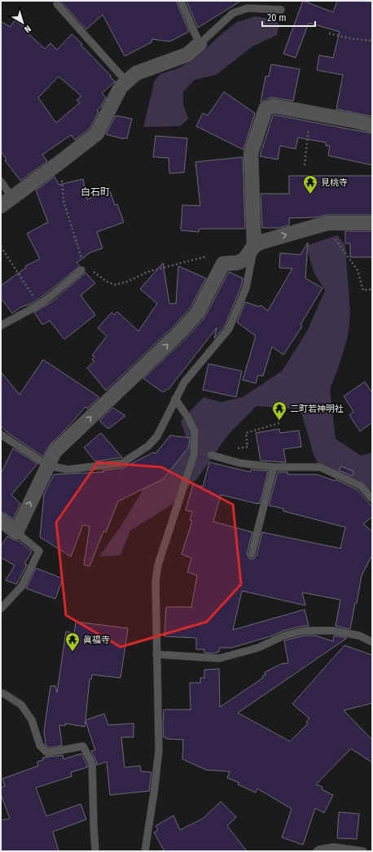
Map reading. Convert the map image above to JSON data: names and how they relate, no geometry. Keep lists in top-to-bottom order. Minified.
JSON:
{"districts":["白石町"],"places":{"temple":["見桃寺","二町若神明社","眞福寺"]},"scale_bar":"20 m","north":"bottom right"}
